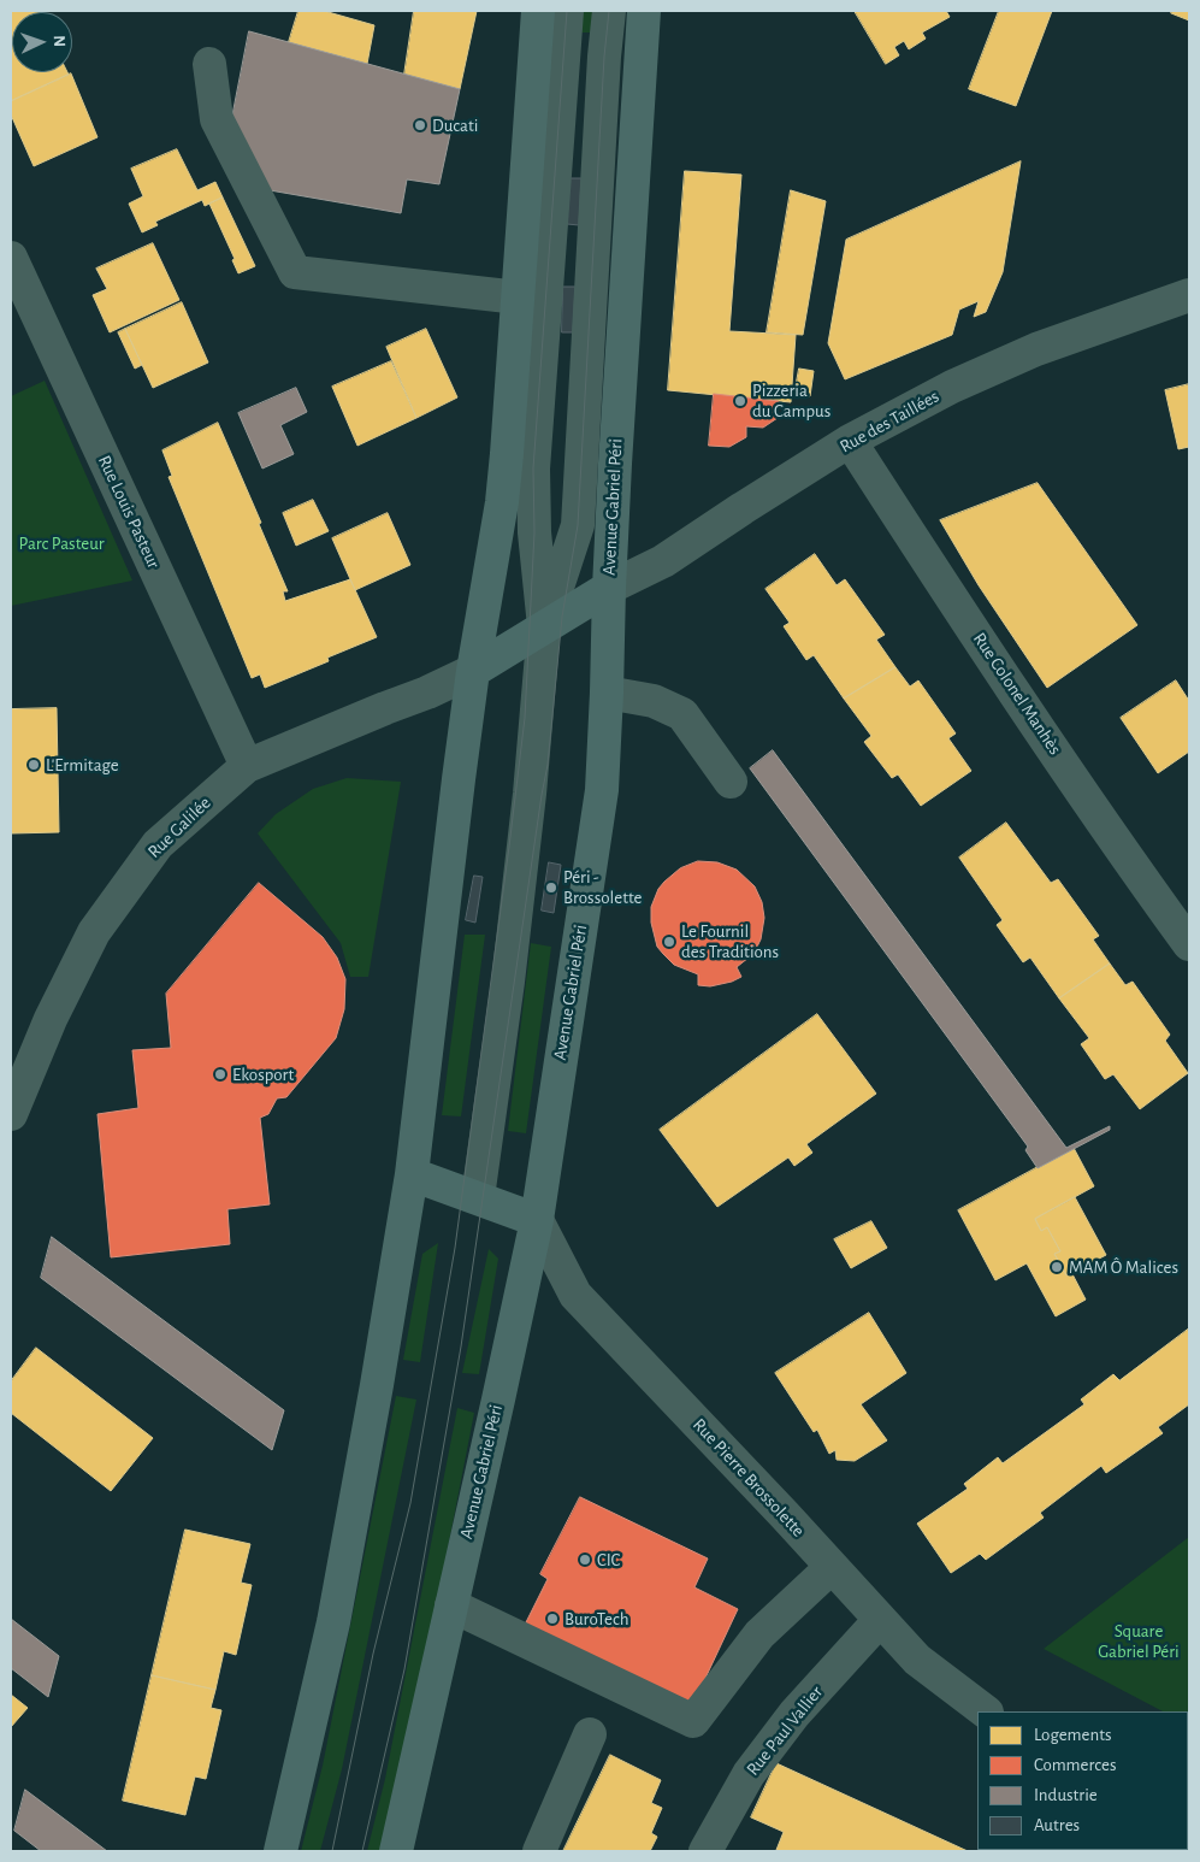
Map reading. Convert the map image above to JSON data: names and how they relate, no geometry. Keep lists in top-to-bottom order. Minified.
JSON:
{"streets":{"main road":["Avenue Gabriel Péri"],"street":["Rue des Taillées","Rue Louis Pasteur","Rue Colonel Manhès","Rue Galilée","Rue Pierre Brossolette","Rue Paul Vallier"]},"crossings":[["Rue des Taillées","Avenue Gabriel Péri"],["Rue des Taillées","Rue Colonel Manhès"],["Avenue Gabriel Péri","Rue Pierre Brossolette"],["Rue Louis Pasteur","Rue Galilée"],["Rue Pierre Brossolette","Rue Paul Vallier"]],"parks":["Parc Pasteur","Square Gabriel Péri"],"places":["Ducati","Pizzeria du Campus","L'Ermitage","Péri - Brossolette","Le Fournil des Traditions","Ekosport","MAM Ô Malices","CIC","BuroTech"],"legend":["Logements","Commerces","Industrie","Autres"],"north":"right"}
